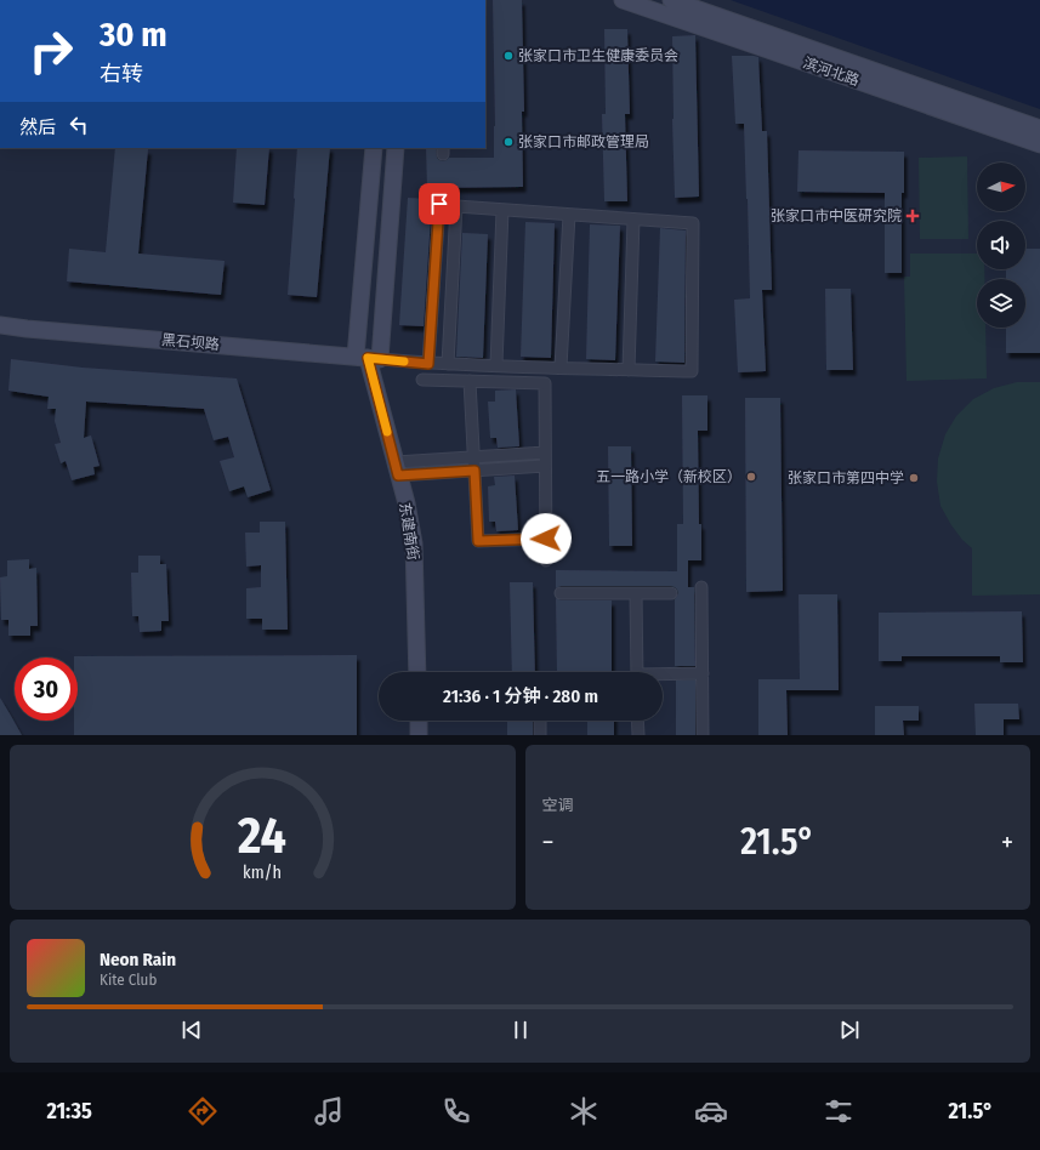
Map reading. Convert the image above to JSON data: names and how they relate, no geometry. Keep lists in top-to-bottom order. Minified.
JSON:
{"streets":{"street":["滨河北路","黑石坝路","东建南街"]},"crossings":[["黑石坝路","东建南街"]],"places":{"other":["张家口市卫生健康委员会","张家口市邮政管理局","五一路小学（新校区）","张家口市第四中学"],"health":["张家口市中医研究院"]},"north":"right","page":{"turn":["30 m","右转"],"then":"然后","limit":"30","trip":"21:36 · 1 分钟 · 280 m","tile":"空调","heat":["−","21.5°","+"],"song":["Neon Rain","Kite Club"],"tabs":["21:35","21.5°"],"gauge":["24","km/h"]}}
